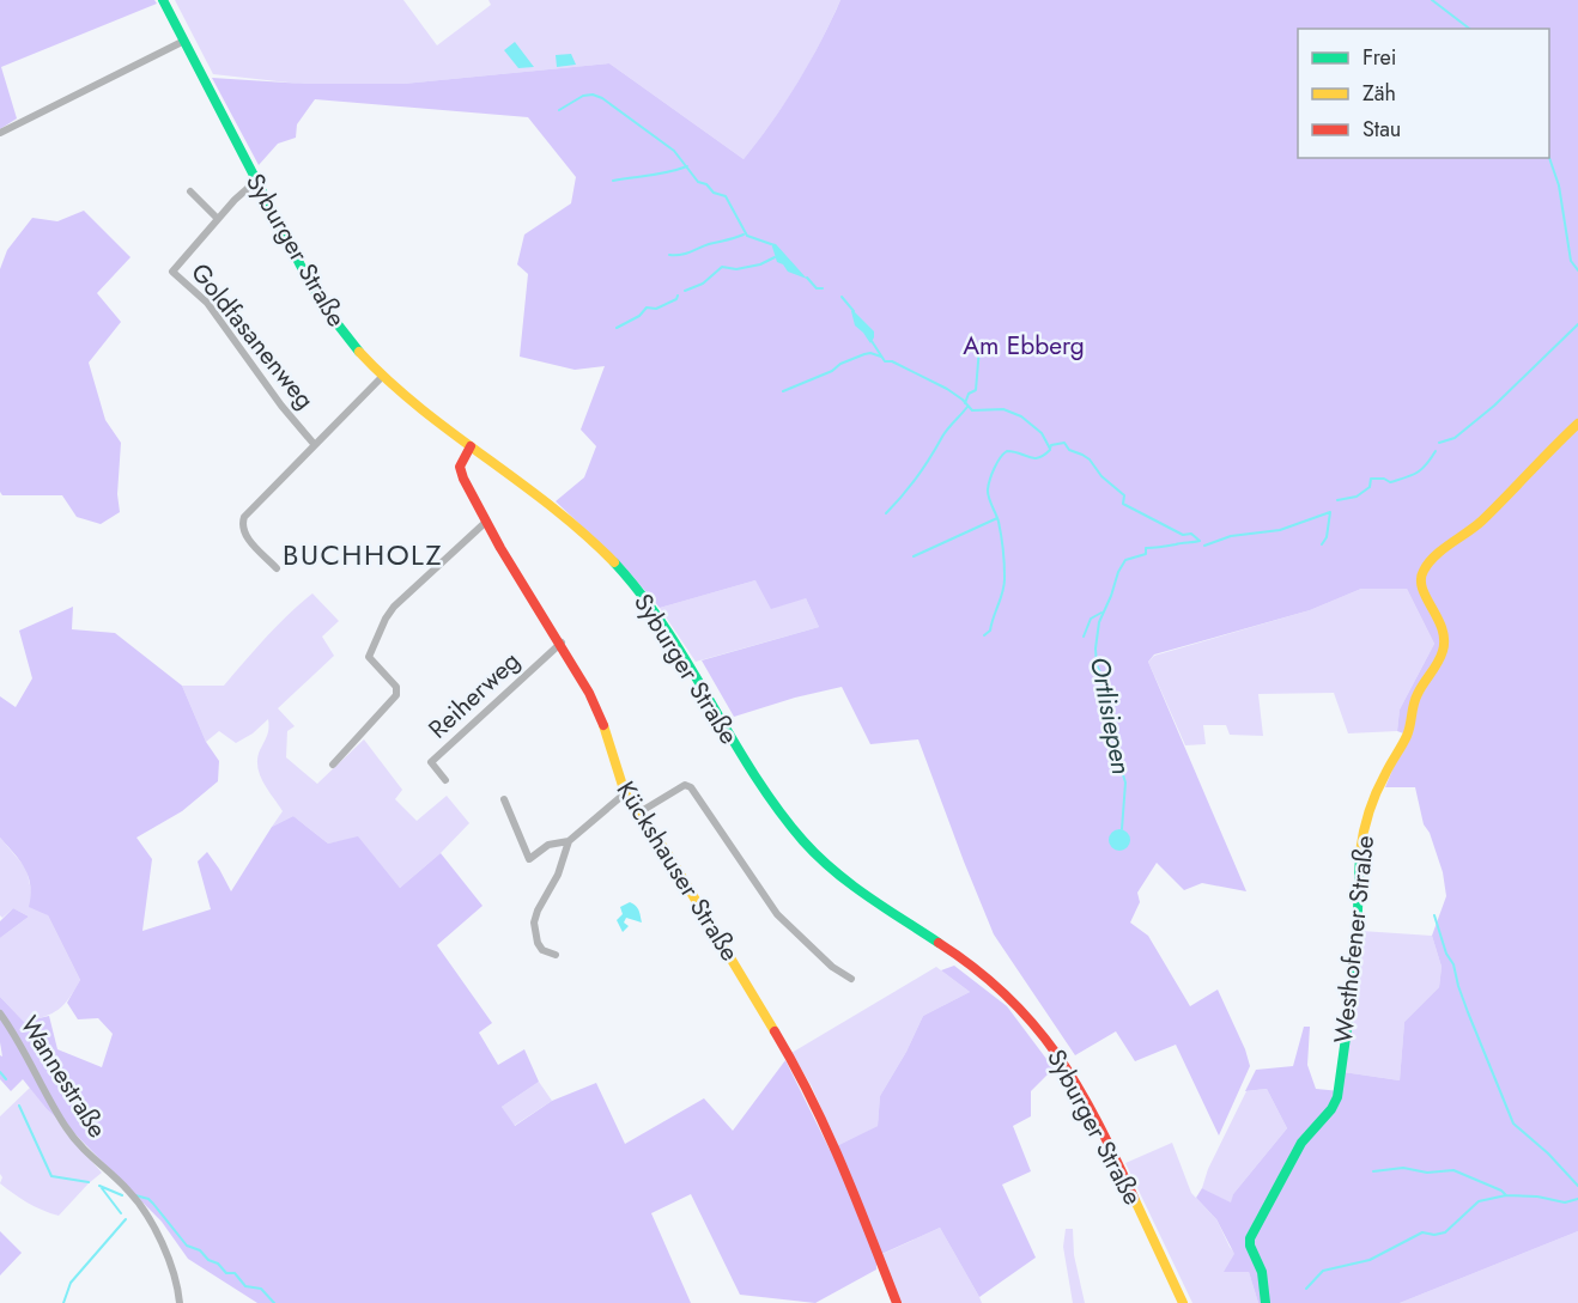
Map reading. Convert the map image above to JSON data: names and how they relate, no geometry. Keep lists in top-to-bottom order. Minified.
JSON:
{"streets":{"street":["Syburger Straße","Goldfasanenweg","Reiherweg","Kückshauser Straße","Westhofener Straße","Wannestraße"]},"crossings":[["Syburger Straße","Goldfasanenweg"],["Syburger Straße","Kückshauser Straße"],["Reiherweg","Kückshauser Straße"]],"districts":["BUCHHOLZ"],"water":["Ortlisiepen"],"parks":["Am Ebberg"],"legend":["Frei","Zäh","Stau"]}
